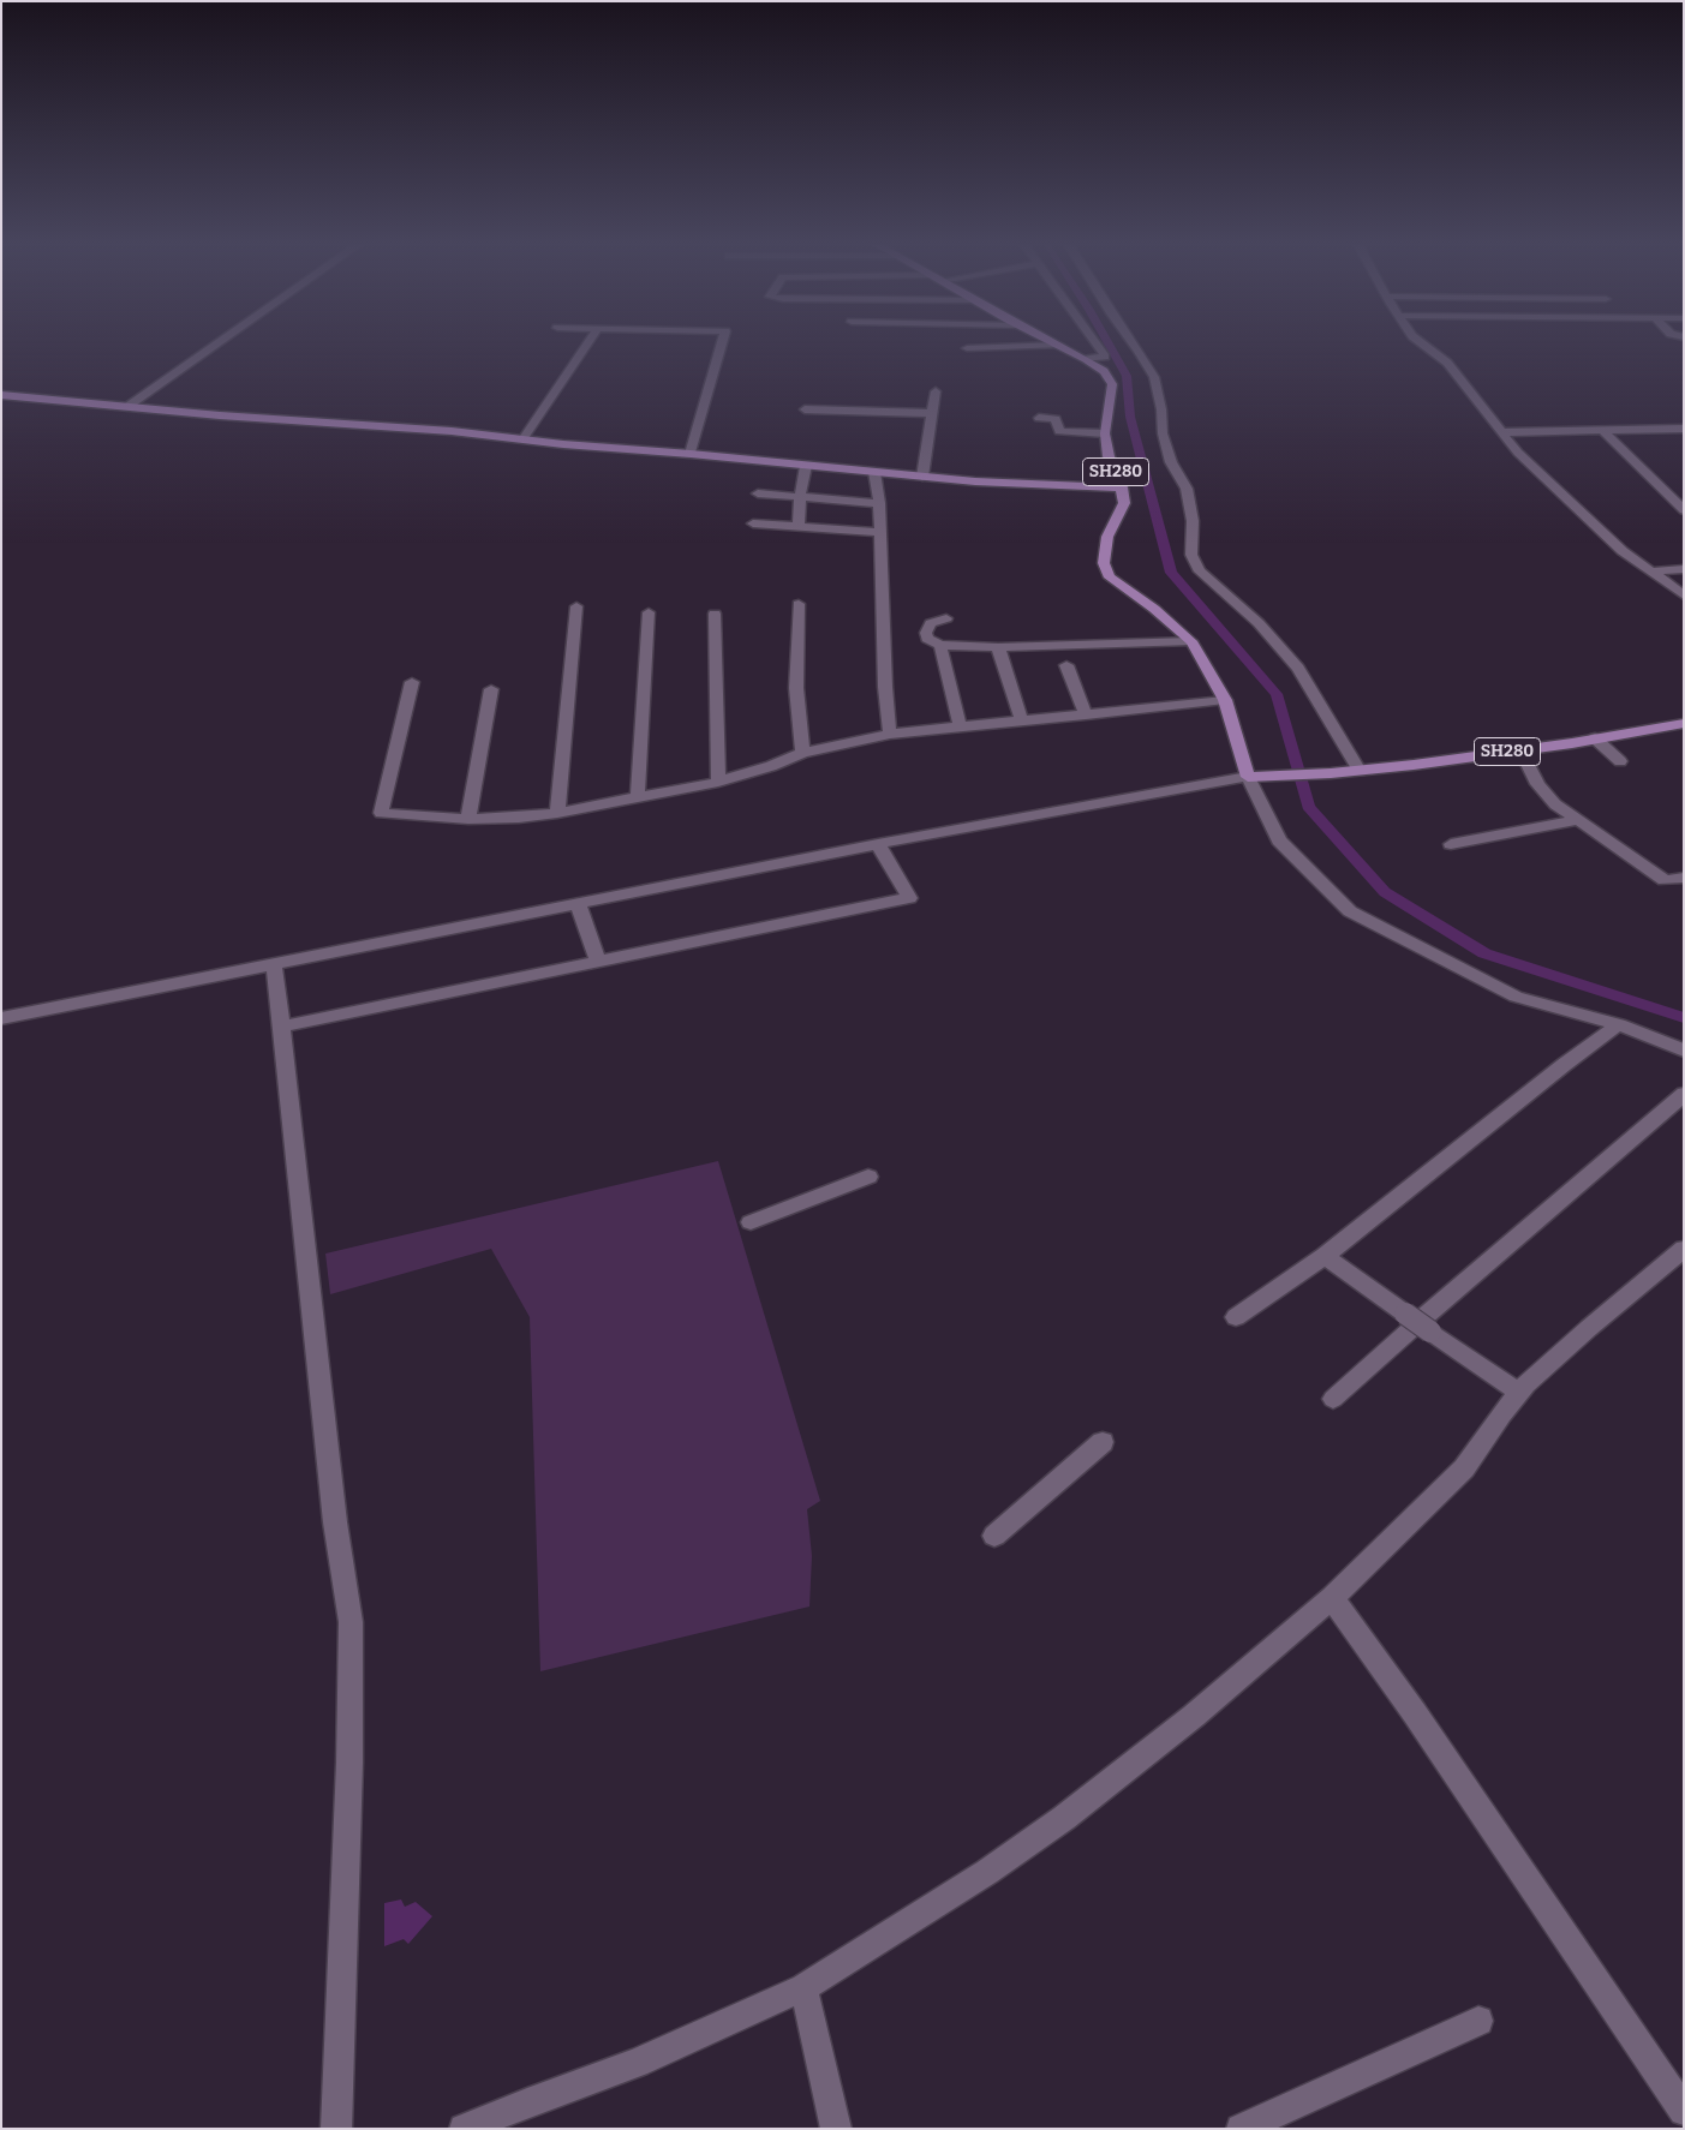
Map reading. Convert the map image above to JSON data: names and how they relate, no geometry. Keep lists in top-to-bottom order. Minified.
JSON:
{"streets":{"main road":["SH280"]}}
